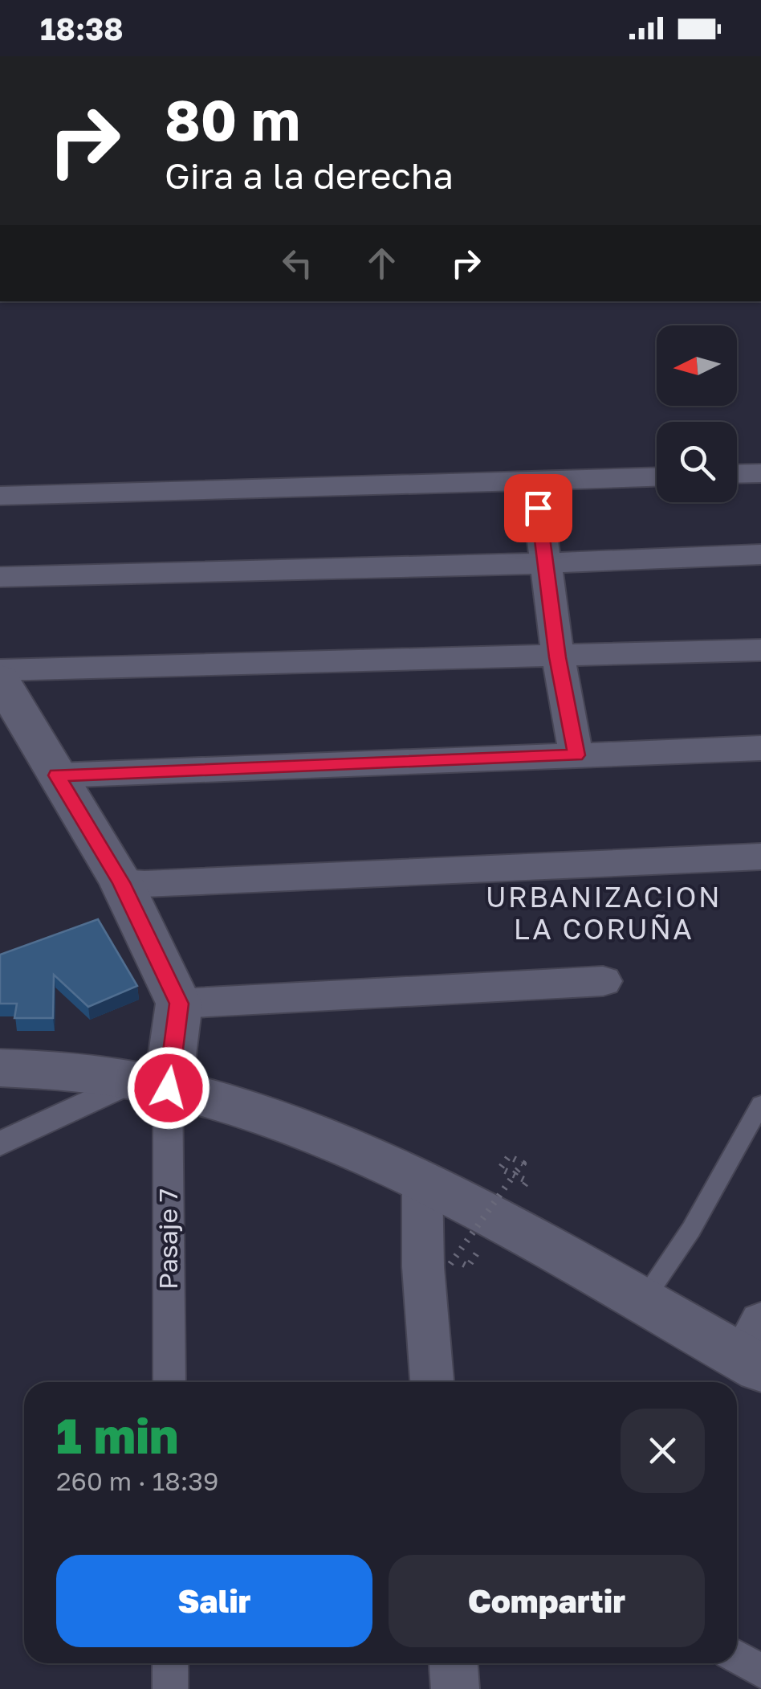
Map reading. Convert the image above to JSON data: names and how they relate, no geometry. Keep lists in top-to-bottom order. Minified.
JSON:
{"streets":{"street":["Pasaje 7"]},"districts":["URBANIZACION LA CORUÑA"],"north":"left","page":{"status":"18:38","turn":["80 m","Gira a la derecha"],"heading":["1 min","260 m · 18:39"],"buttons":["Salir","Compartir"]}}
